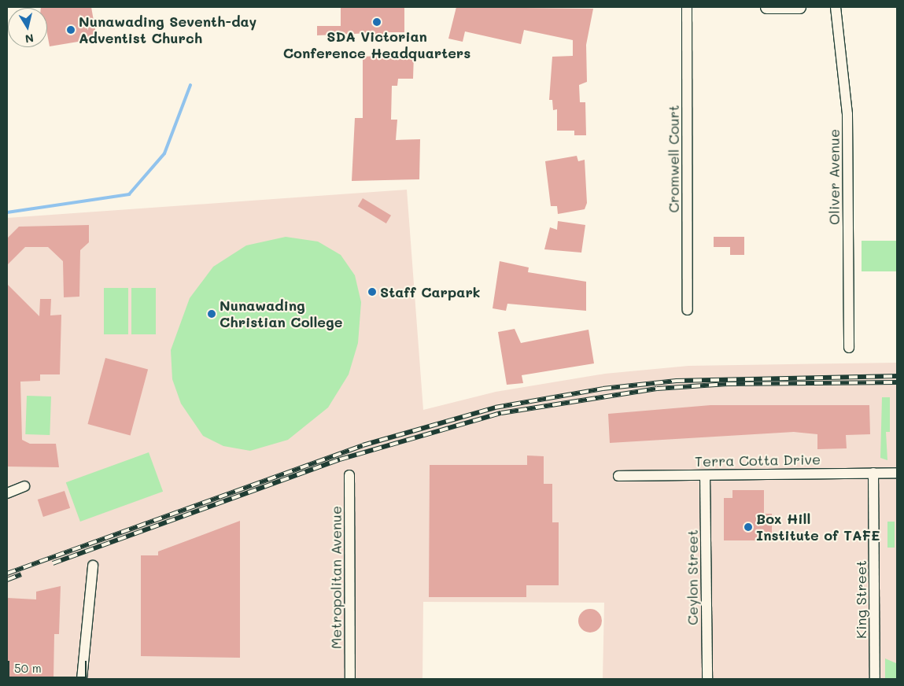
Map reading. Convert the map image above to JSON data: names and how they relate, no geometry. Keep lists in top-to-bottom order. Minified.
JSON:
{"streets":{"street":["Cromwell Court","Oliver Avenue","Terra Cotta Drive","Metropolitan Avenue","Ceylon Street","King Street"]},"crossings":[["Terra Cotta Drive","Ceylon Street"],["Terra Cotta Drive","King Street"]],"places":["SDA Victorian Conference Headquarters","Nunawading Seventh-day Adventist Church","Staff Carpark","Nunawading Christian College","Box Hill Institute of TAFE"],"scale_bar":"50 m","north":"bottom"}
